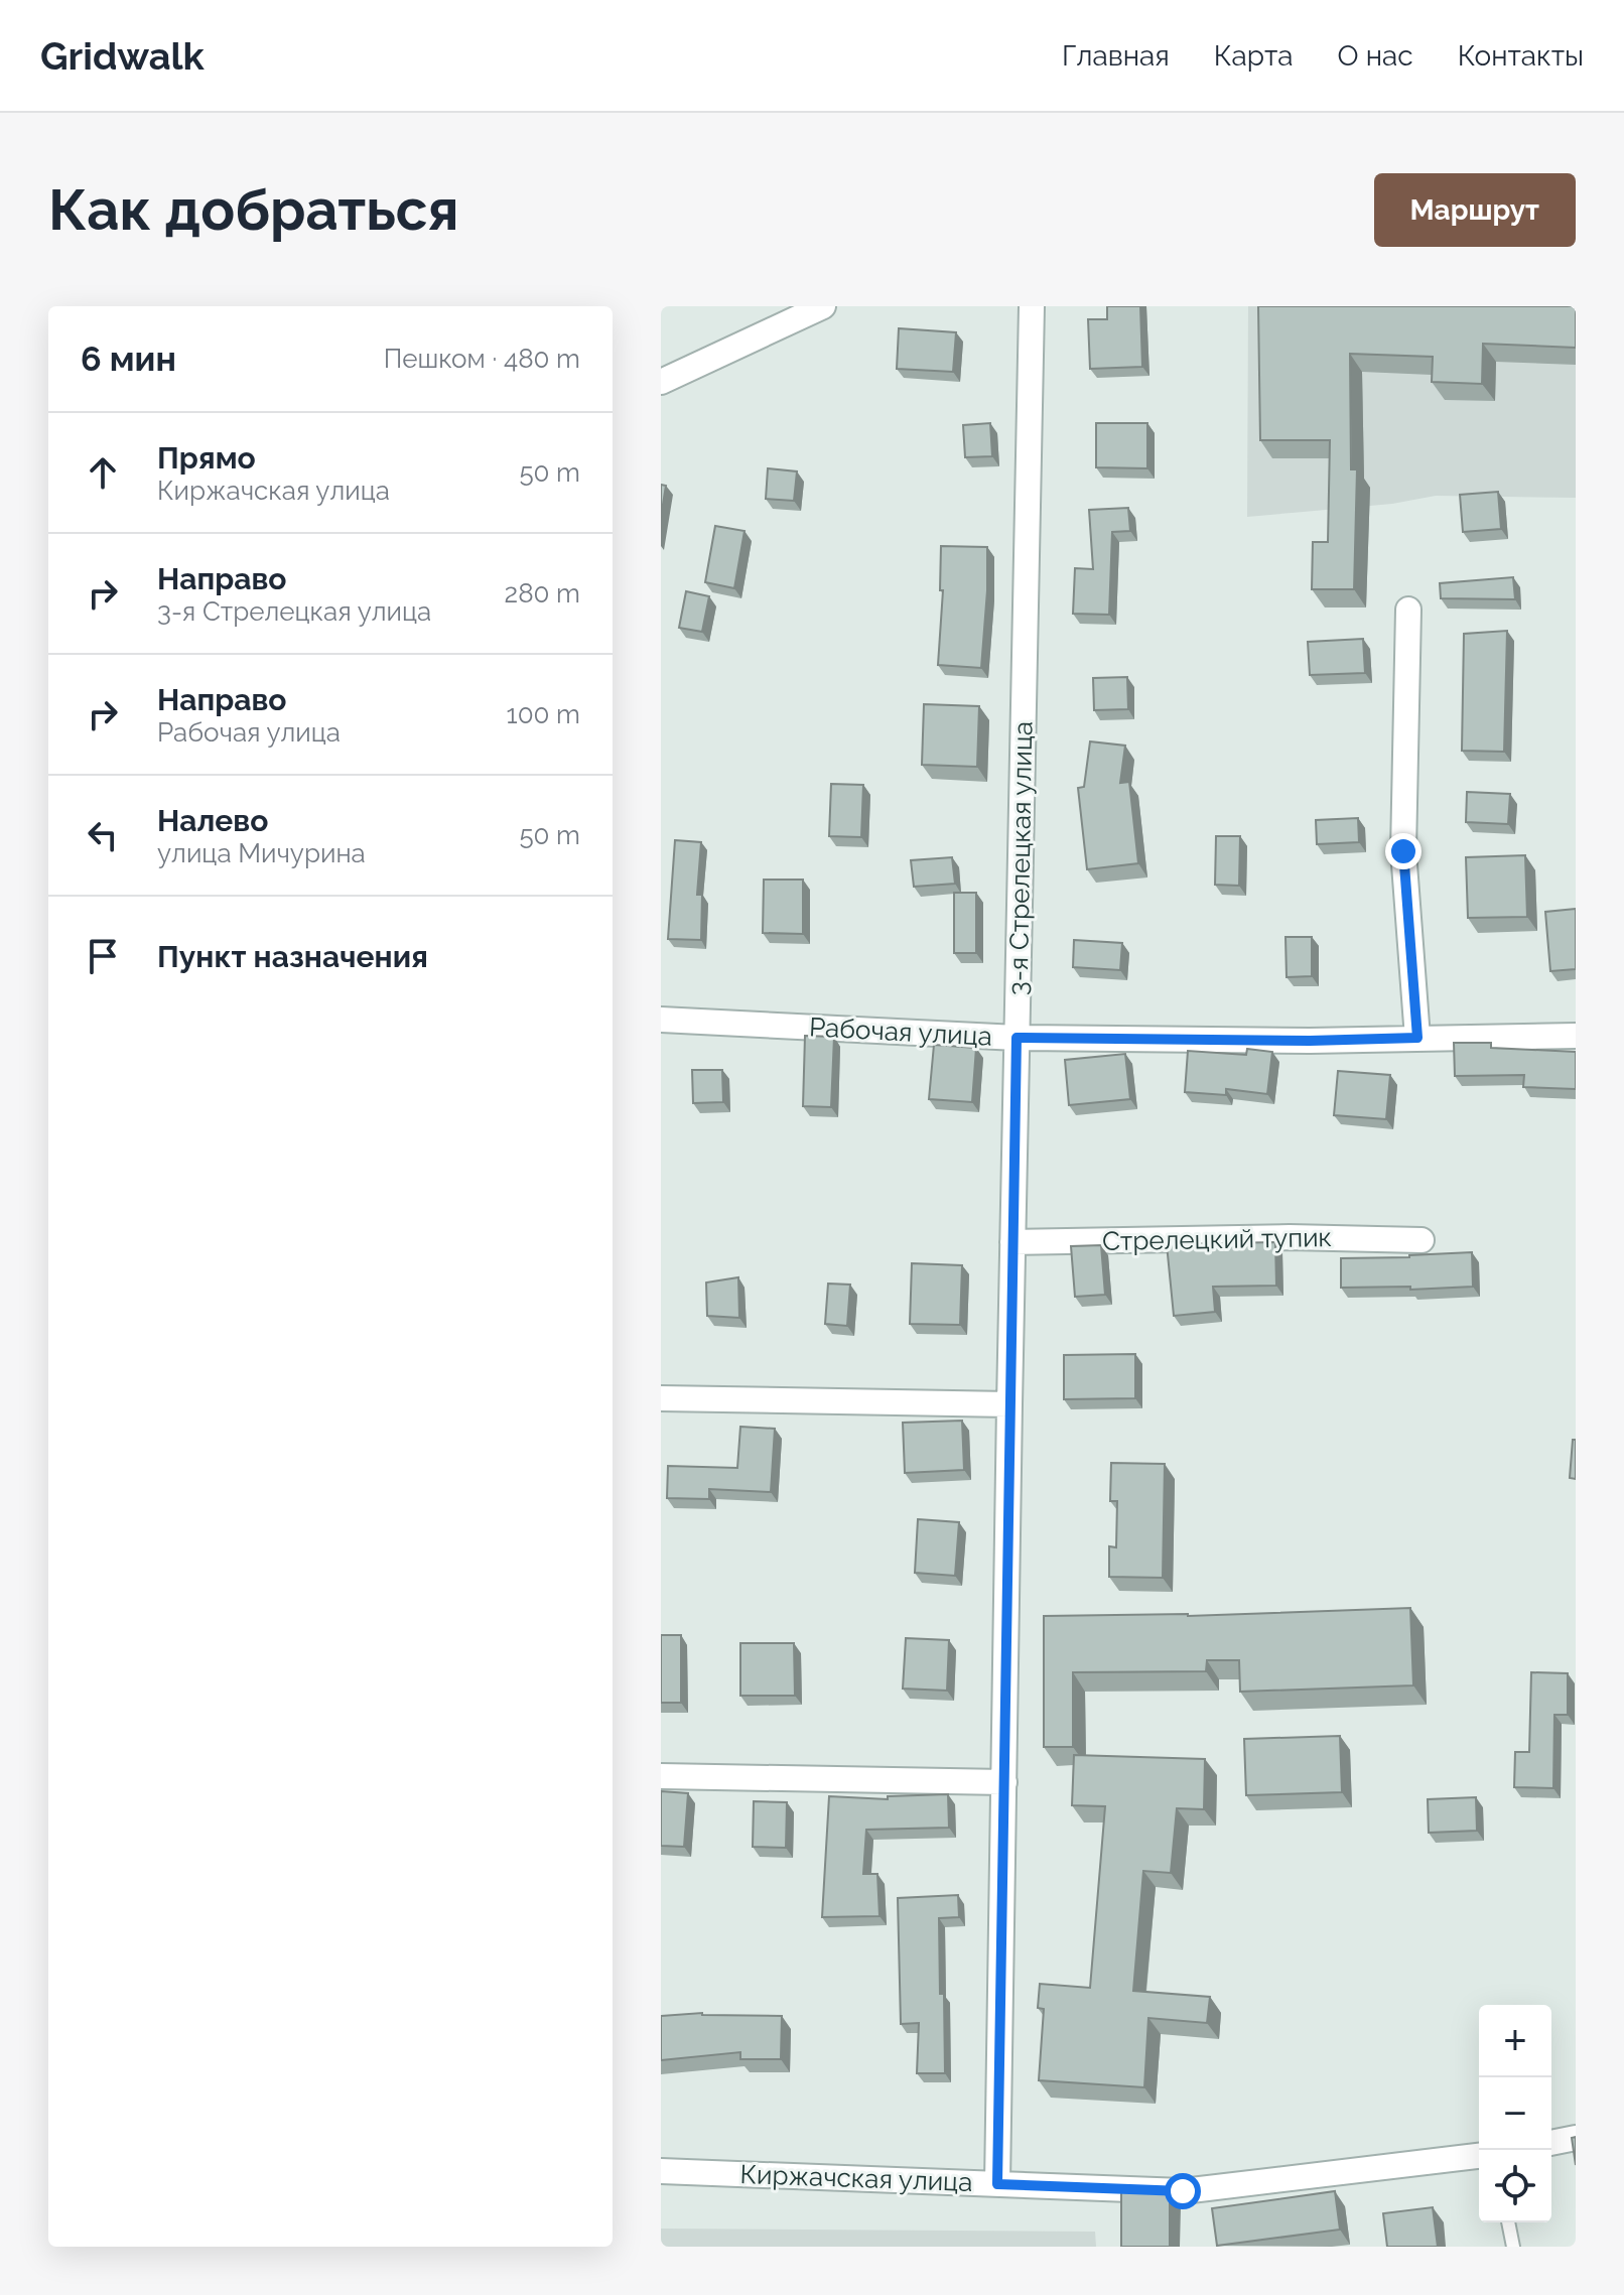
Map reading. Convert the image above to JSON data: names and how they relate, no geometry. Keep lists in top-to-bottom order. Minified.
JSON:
{"streets":{"street":["3-я Стрелецкая улица","Рабочая улица","Стрелецкий тупик","Киржачская улица"]},"crossings":[["3-я Стрелецкая улица","Рабочая улица"],["3-я Стрелецкая улица","Стрелецкий тупик"],["3-я Стрелецкая улица","Киржачская улица"]],"page":{"header":"Gridwalk","nav":["Главная","Карта","О нас","Контакты"],"buttons":"Маршрут","title":"Как добраться","heading":["6 мин","Пешком · 480 m"],"list":[["Прямо","Киржачская улица","50 m"],["Направо","3-я Стрелецкая улица","280 m"],["Направо","Рабочая улица","100 m"],["Налево","улица Мичурина","50 m"],"Пункт назначения"],"map_buttons":["+","−"]}}
